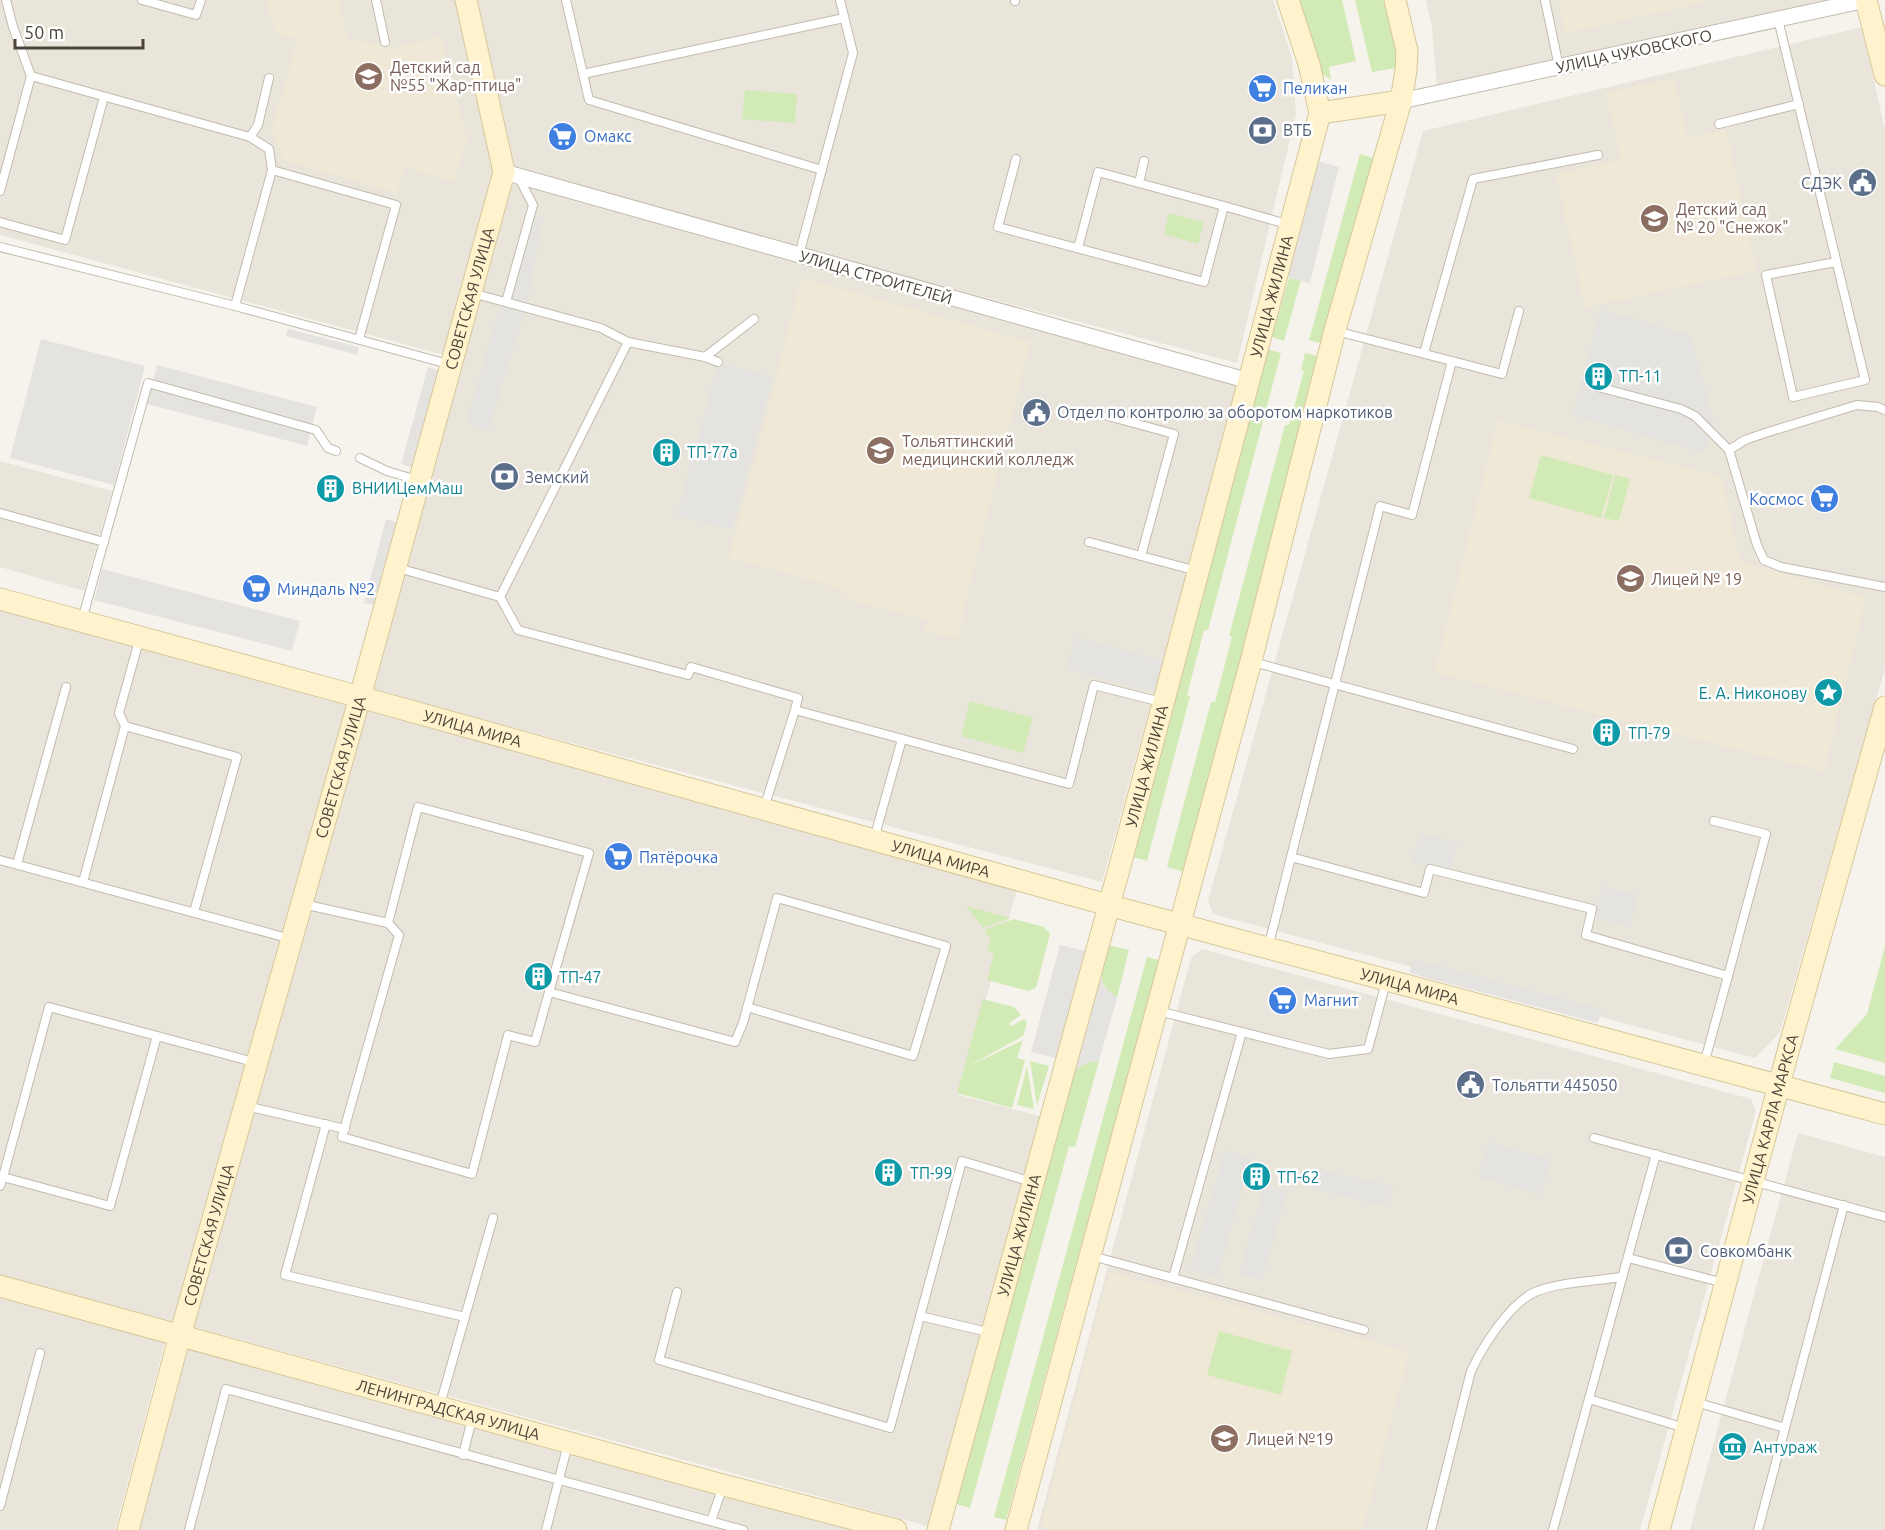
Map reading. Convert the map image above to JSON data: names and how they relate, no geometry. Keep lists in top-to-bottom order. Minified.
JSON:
{"streets":{"main road":["УЛИЦА ЖИЛИНА","СОВЕТСКАЯ УЛИЦА","УЛИЦА МИРА","УЛИЦА КАРЛА МАРКСА","ЛЕНИНГРАДСКАЯ УЛИЦА"],"street":["УЛИЦА ЧУКОВСКОГО","УЛИЦА СТРОИТЕЛЕЙ"]},"crossings":[["УЛИЦА СТРОИТЕЛЕЙ","УЛИЦА ЖИЛИНА"],["УЛИЦА СТРОИТЕЛЕЙ","СОВЕТСКАЯ УЛИЦА"],["УЛИЦА ЖИЛИНА","УЛИЦА МИРА"],["СОВЕТСКАЯ УЛИЦА","УЛИЦА МИРА"],["СОВЕТСКАЯ УЛИЦА","ЛЕНИНГРАДСКАЯ УЛИЦА"],["УЛИЦА МИРА","УЛИЦА КАРЛА МАРКСА"]],"places":{"school or university":["Детский сад №55 \"Жар-птица\"","Детский сад № 20 \"Снежок\"","Тольяттинский медицинский колледж","Лицей № 19","Лицей №19"],"supermarket":["Пеликан","Омакс","Космос","Миндаль №2","Пятёрочка","Магнит"],"bank":["ВТБ","Земский","Совкомбанк"],"public building":["СДЭК","Отдел по контролю за оборотом наркотиков","Тольятти 445050"],"building":["ТП-11","ТП-77а","ВНИИЦемМаш","ТП-79","ТП-47","ТП-99","ТП-62"],"place":["Е. А. Никонову"],"museum":["Антураж"]},"scale_bar":"50 m"}
